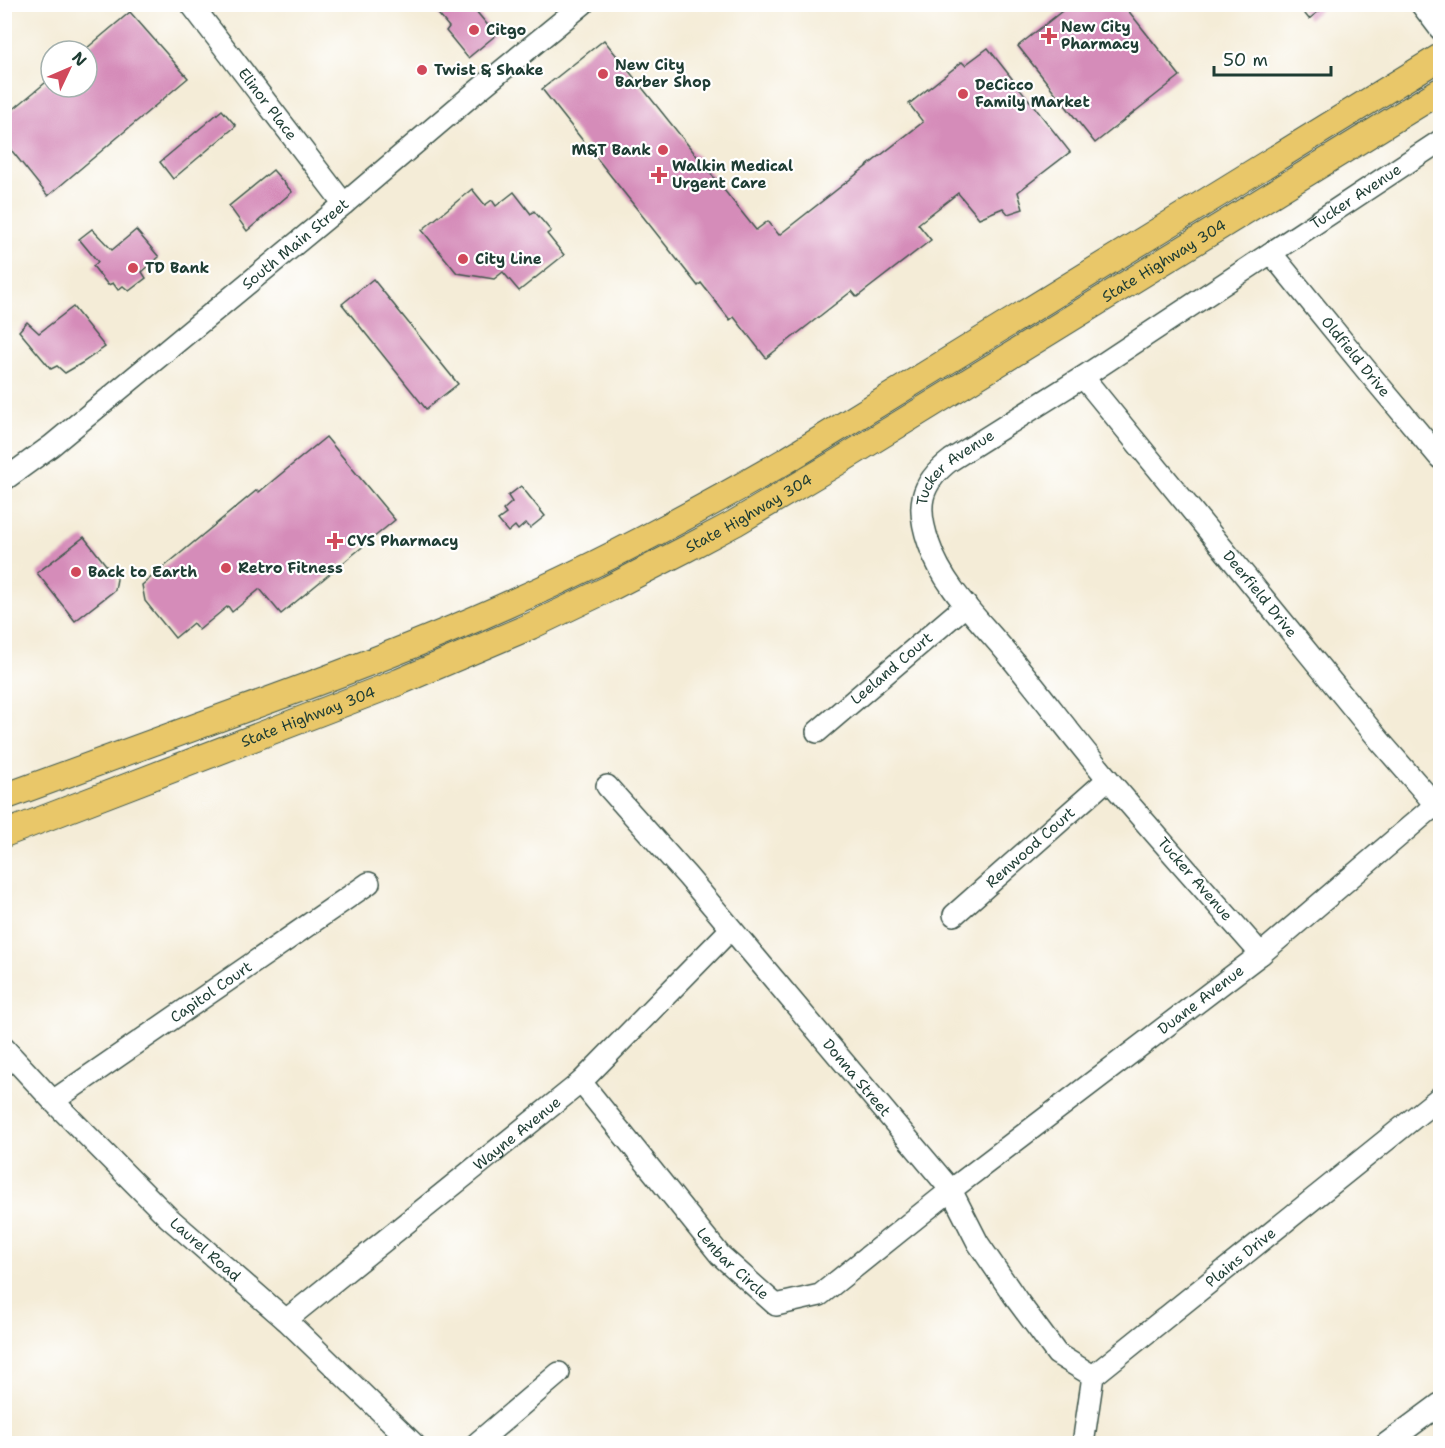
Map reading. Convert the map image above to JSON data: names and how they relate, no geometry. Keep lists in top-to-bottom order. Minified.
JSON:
{"streets":{"main road":["State Highway 304"],"street":["Elinor Place","Tucker Avenue","South Main Street","Oldfield Drive","Deerfield Drive","Leeland Court","Renwood Court","Capitol Court","Duane Avenue","Donna Street","Wayne Avenue","Laurel Road","Plains Drive","Lenbar Circle"]},"crossings":[["Elinor Place","South Main Street"],["Tucker Avenue","Oldfield Drive"],["Tucker Avenue","Deerfield Drive"],["Tucker Avenue","Leeland Court"],["Tucker Avenue","Renwood Court"],["Tucker Avenue","Duane Avenue"],["Deerfield Drive","Duane Avenue"],["Capitol Court","Laurel Road"],["Duane Avenue","Donna Street"],["Duane Avenue","Lenbar Circle"],["Donna Street","Wayne Avenue"],["Donna Street","Plains Drive"],["Donna Street","Lenbar Circle"],["Wayne Avenue","Laurel Road"],["Wayne Avenue","Lenbar Circle"]],"places":{"other":["Citgo","Twist & Shake","New City Barber Shop","DeCicco Family Market","M&T Bank","City Line","TD Bank","Retro Fitness","Back to Earth"],"health":["New City Pharmacy","Walkin Medical Urgent Care","CVS Pharmacy"]},"scale_bar":"50 m","north":"top right"}
